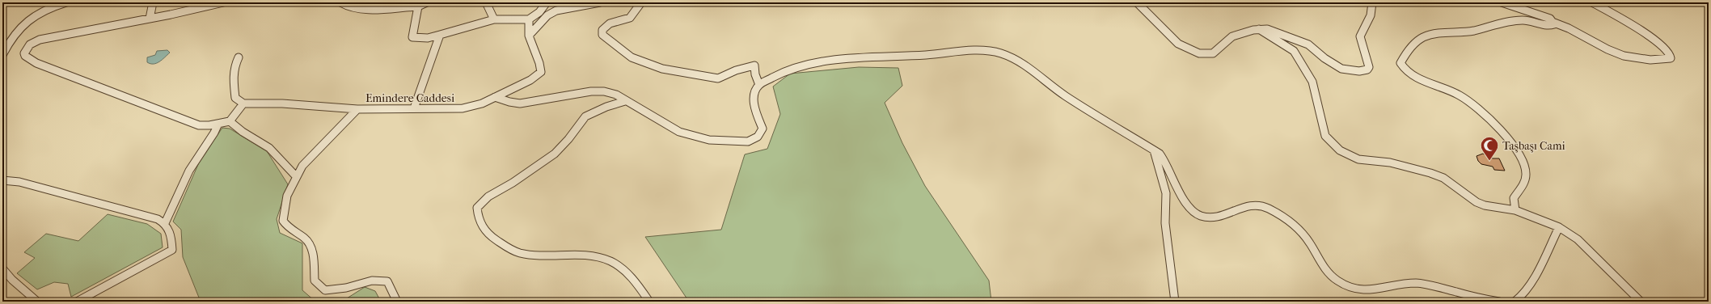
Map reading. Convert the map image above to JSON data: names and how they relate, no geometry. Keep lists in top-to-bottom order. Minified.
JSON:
{"streets":{"street":["Emindere Caddesi"]},"places":{"mosque":["Taşbaşı Cami"]}}
